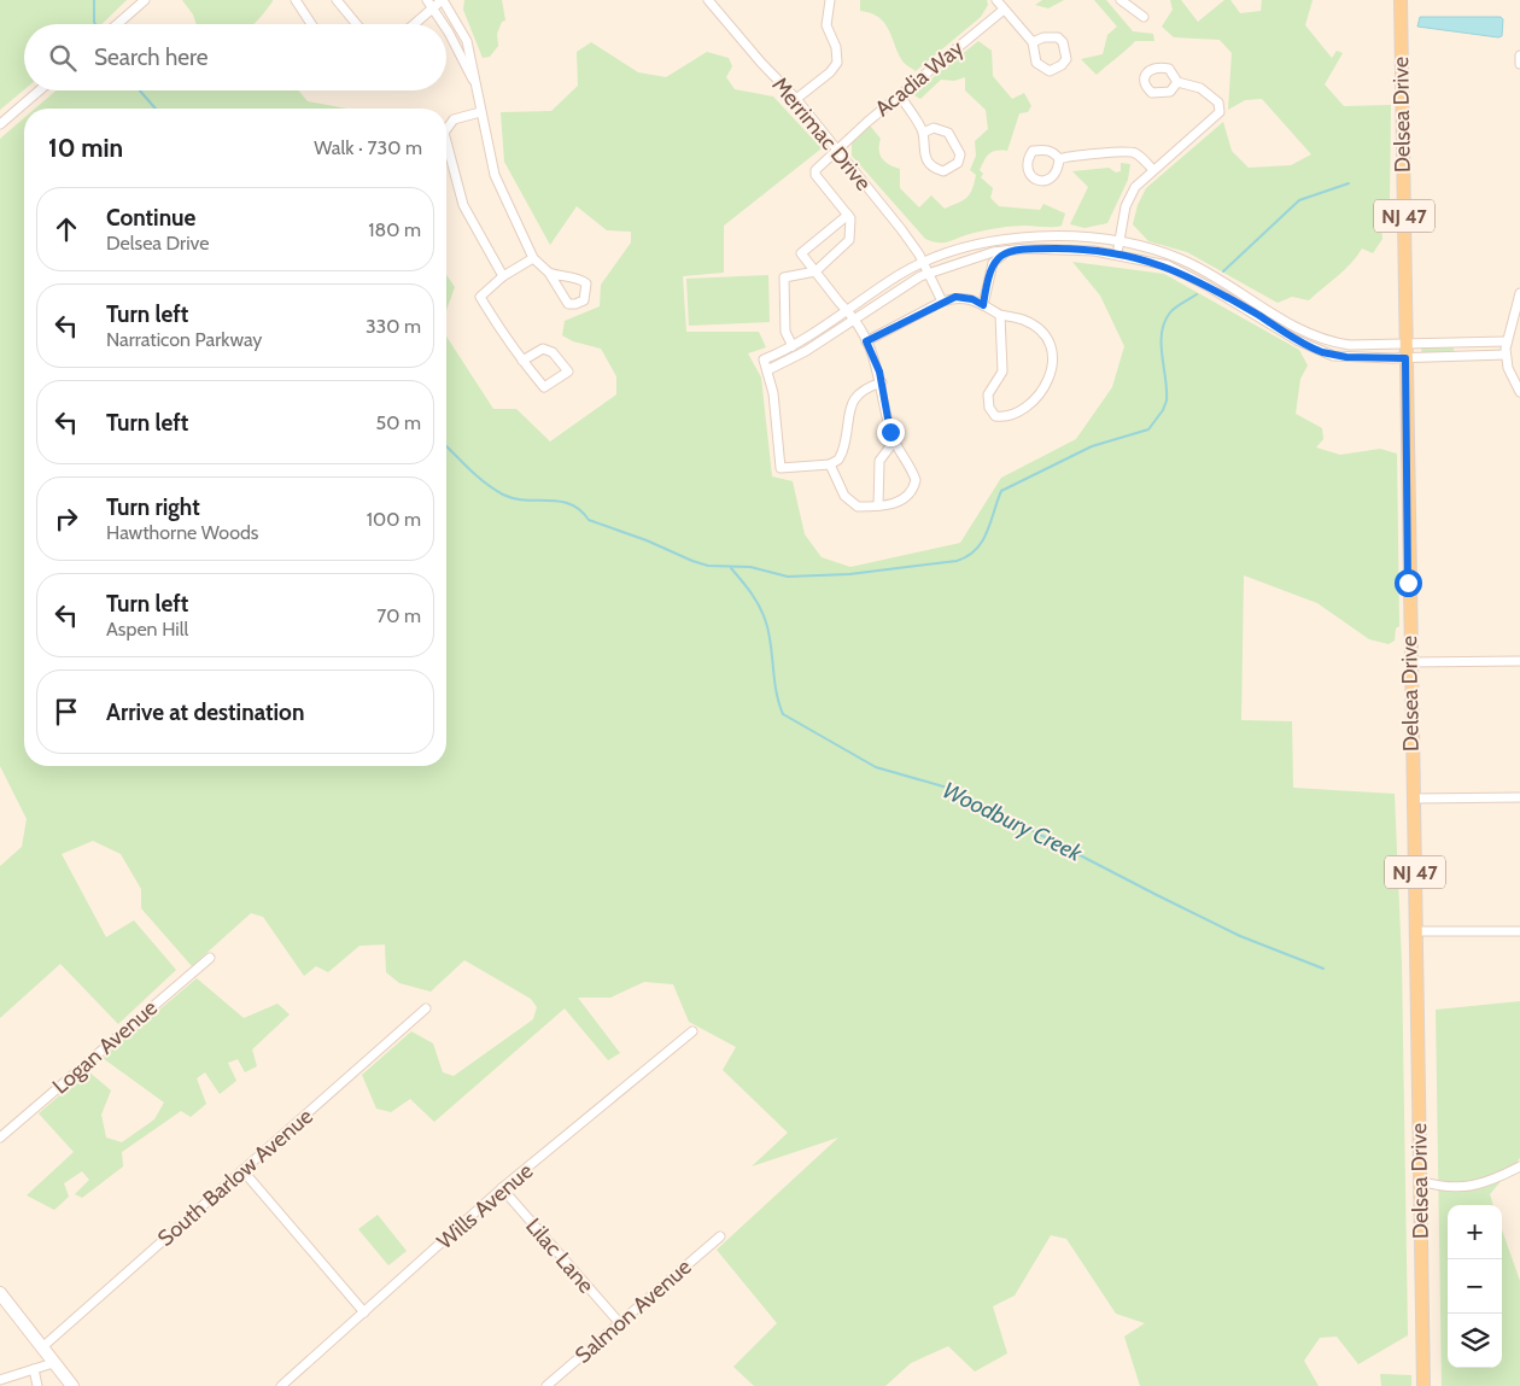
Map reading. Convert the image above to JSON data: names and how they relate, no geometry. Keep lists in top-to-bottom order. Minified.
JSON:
{"streets":{"main road":["Delsea Drive","NJ 47"],"street":["Acadia Way","Merrimac Drive","Logan Avenue","South Barlow Avenue","Wills Avenue","Lilac Lane","Salmon Avenue"]},"crossings":[["Acadia Way","Merrimac Drive"],["Wills Avenue","Lilac Lane"],["Lilac Lane","Salmon Avenue"]],"water":["Woodbury Creek"],"page":{"search":"Search here","heading":["10 min","Walk · 730 m"],"list":[["Continue","Delsea Drive","180 m"],["Turn left","Narraticon Parkway","330 m"],["Turn left","50 m"],["Turn right","Hawthorne Woods","100 m"],["Turn left","Aspen Hill","70 m"],"Arrive at destination"],"map_buttons":["+","−"]}}
